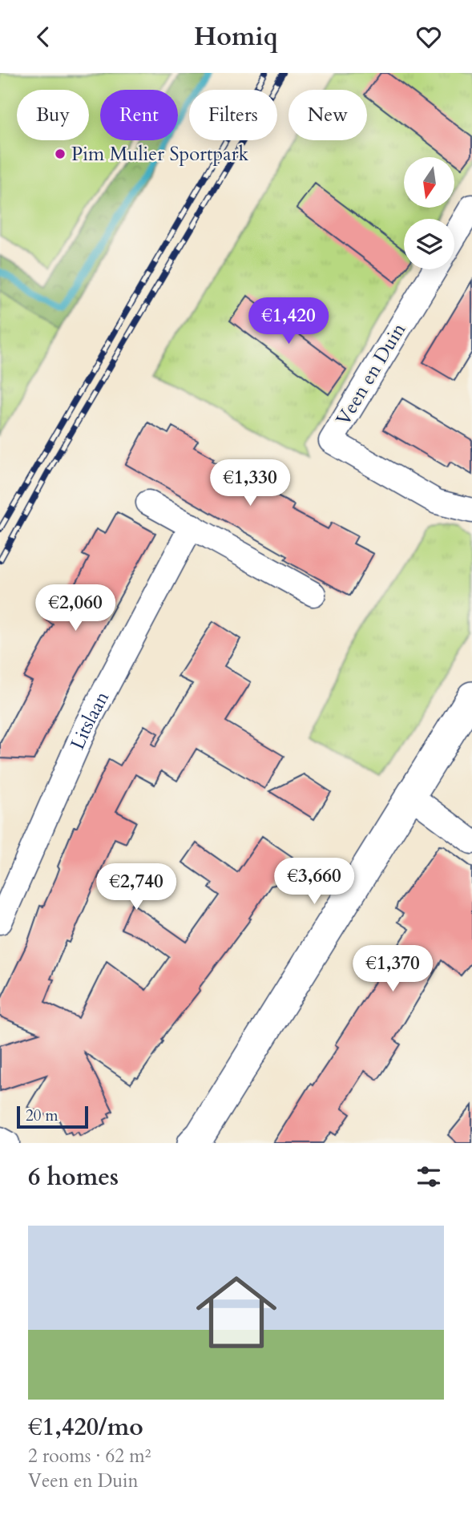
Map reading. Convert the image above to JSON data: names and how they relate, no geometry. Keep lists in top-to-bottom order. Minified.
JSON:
{"streets":{"street":["Veen en Duin","Litslaan"]},"places":["Pim Mulier Sportpark"],"scale_bar":"20 m","north":"bottom","page":{"header":"Homiq","chip":["Buy","Rent","Filters","New"],"price":["€1,420","€1,330","€2,060","€3,660","€2,740","€1,370"],"scale":"20 m","heading":"6 homes","list":[{"name":"€1,420/mo","note":"2 rooms · 62 m² · Veen en Duin"}]}}
